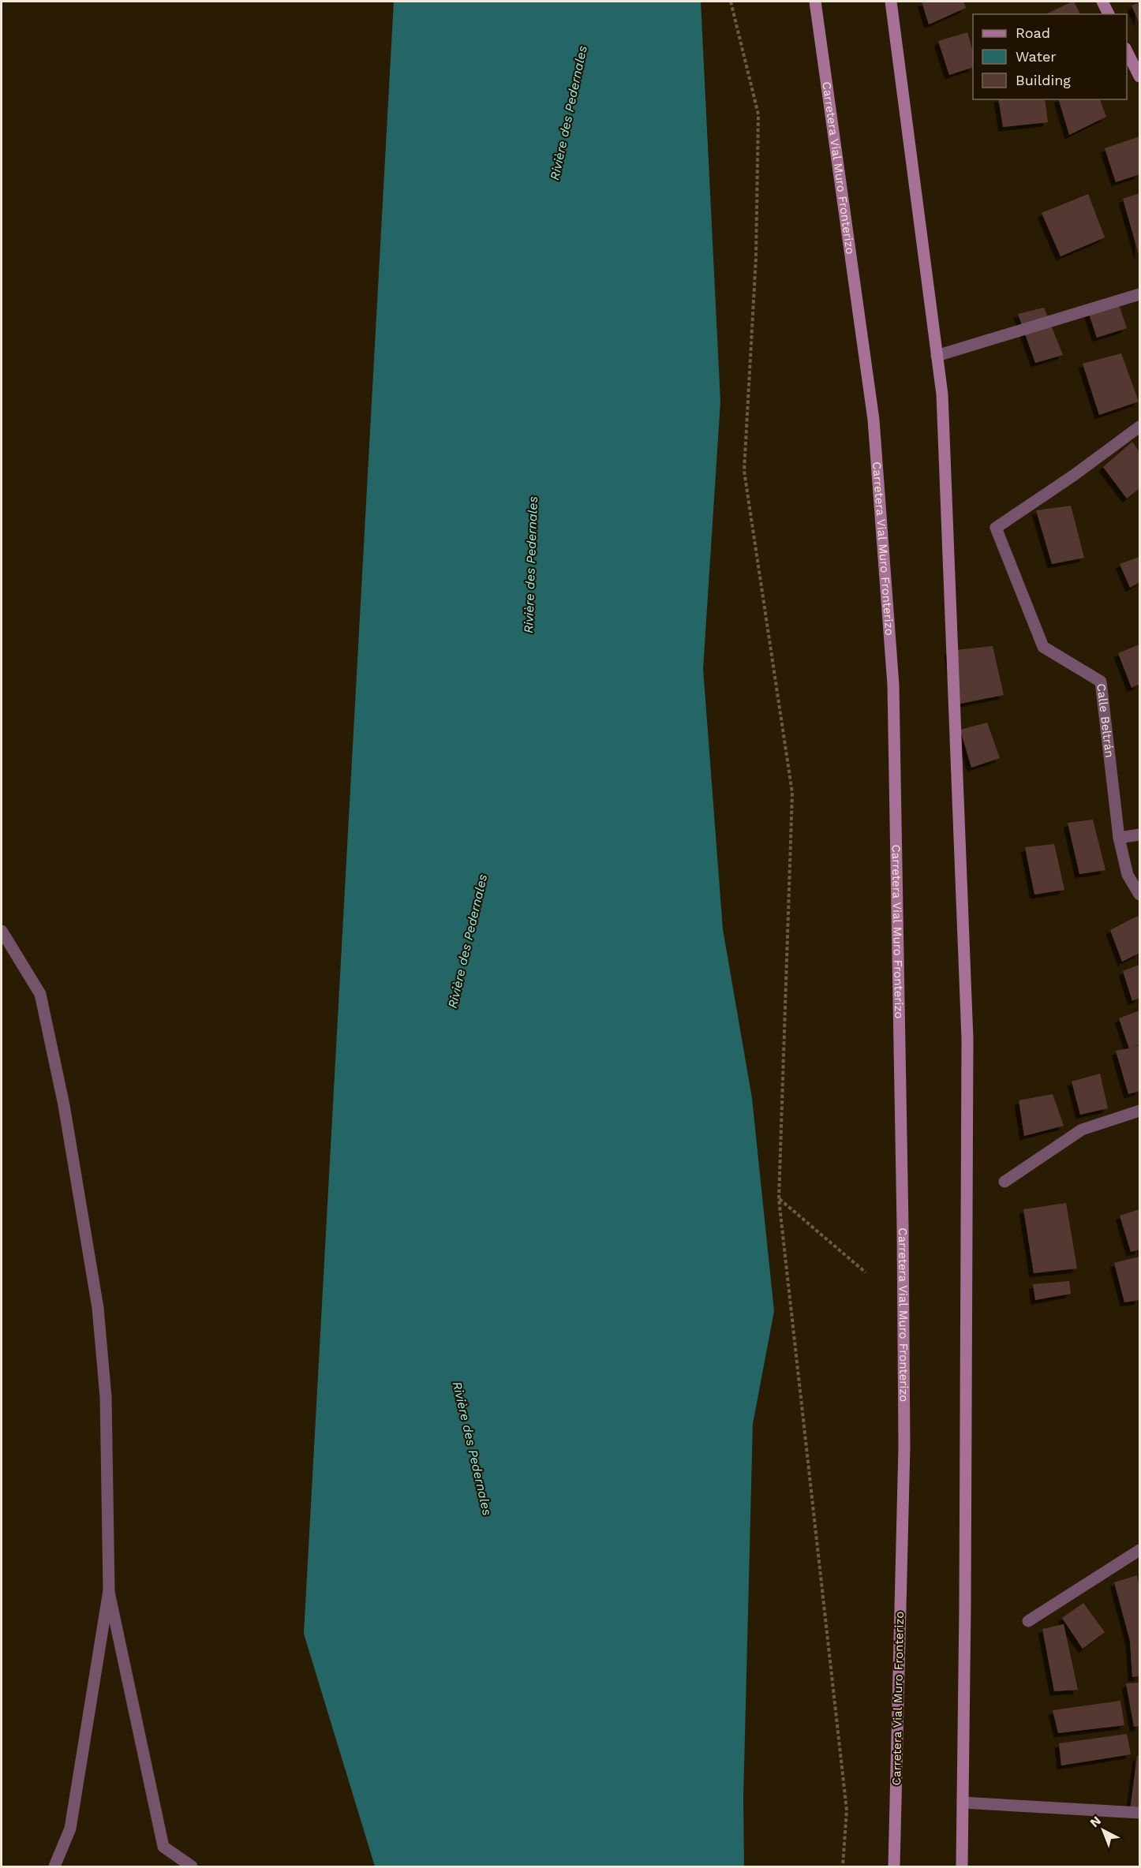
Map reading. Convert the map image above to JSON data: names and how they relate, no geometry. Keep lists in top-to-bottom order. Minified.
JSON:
{"streets":{"street":["Carretera Vial Muro Fronterizo","Calle Beltrán"]},"water":["Rivière des Pedernales"],"legend":["Road","Water","Building"],"north":"top left"}
